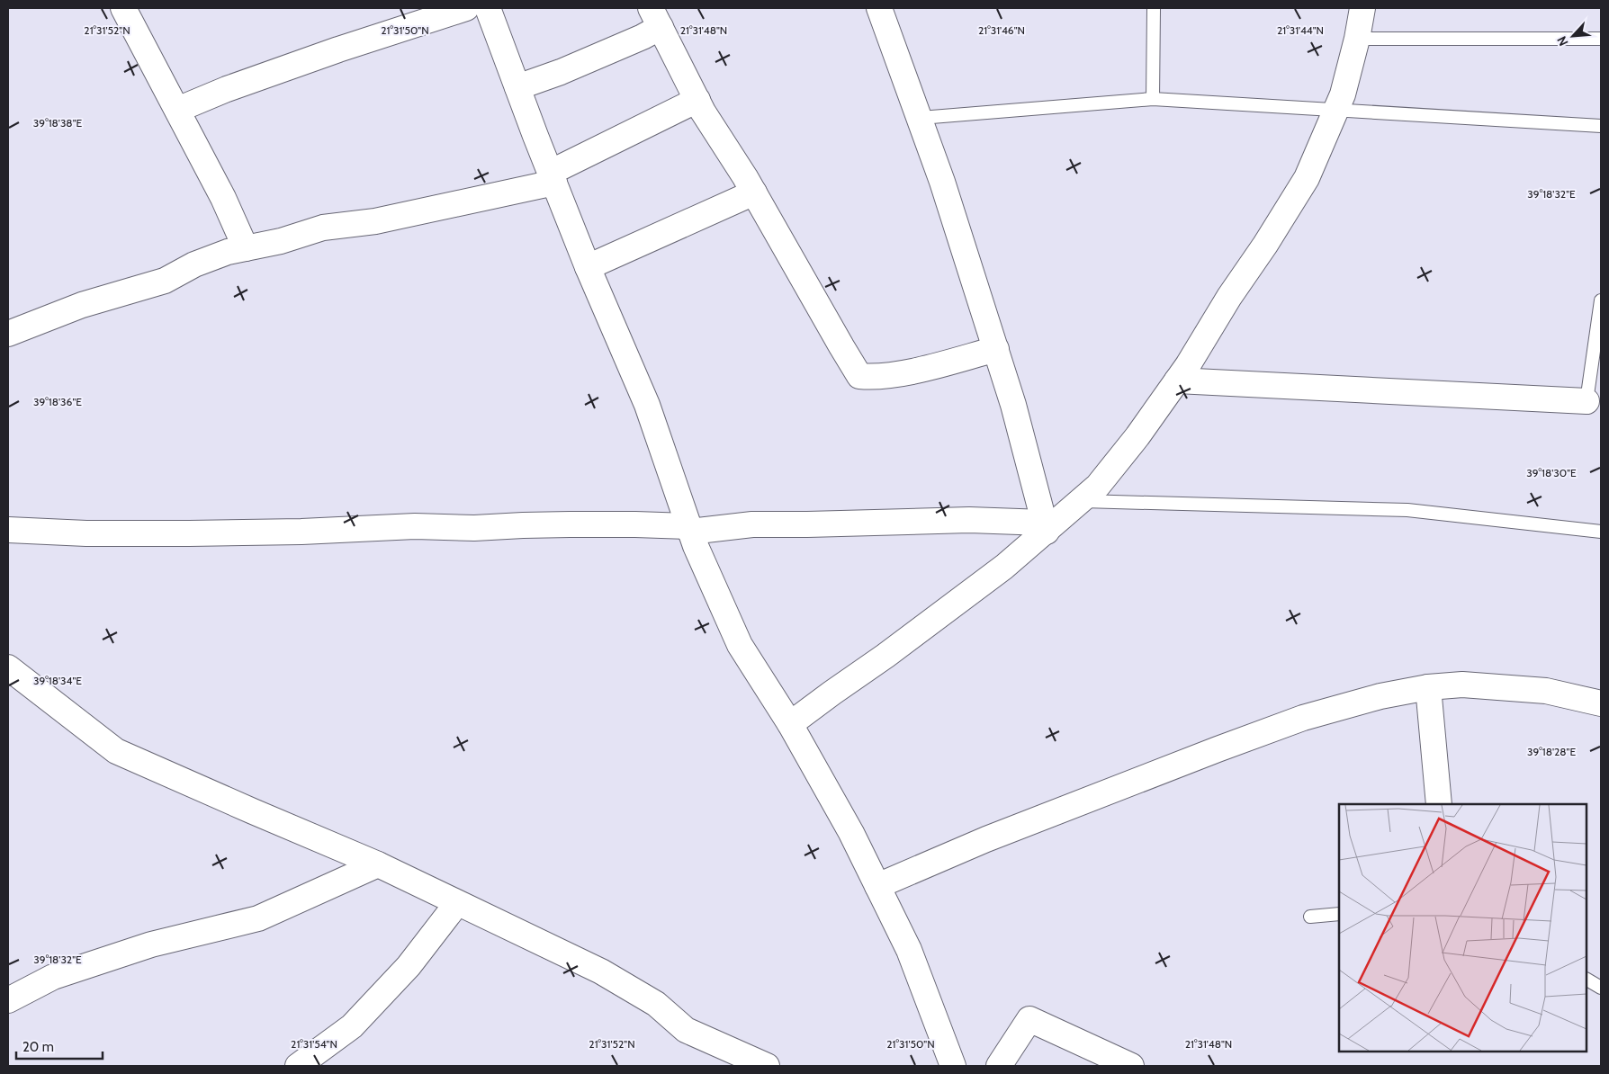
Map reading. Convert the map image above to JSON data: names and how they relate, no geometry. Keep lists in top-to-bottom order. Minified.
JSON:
{"scale_bar":"20 m","north":"bottom left","coordinates":["21°31'52\"N","21°31'50\"N","21°31'48\"N","21°31'46\"N","21°31'44\"N","39°18'38\"E","39°18'32\"E","39°18'36\"E","39°18'30\"E","39°18'34\"E","39°18'28\"E","21°31'54\"N"]}
